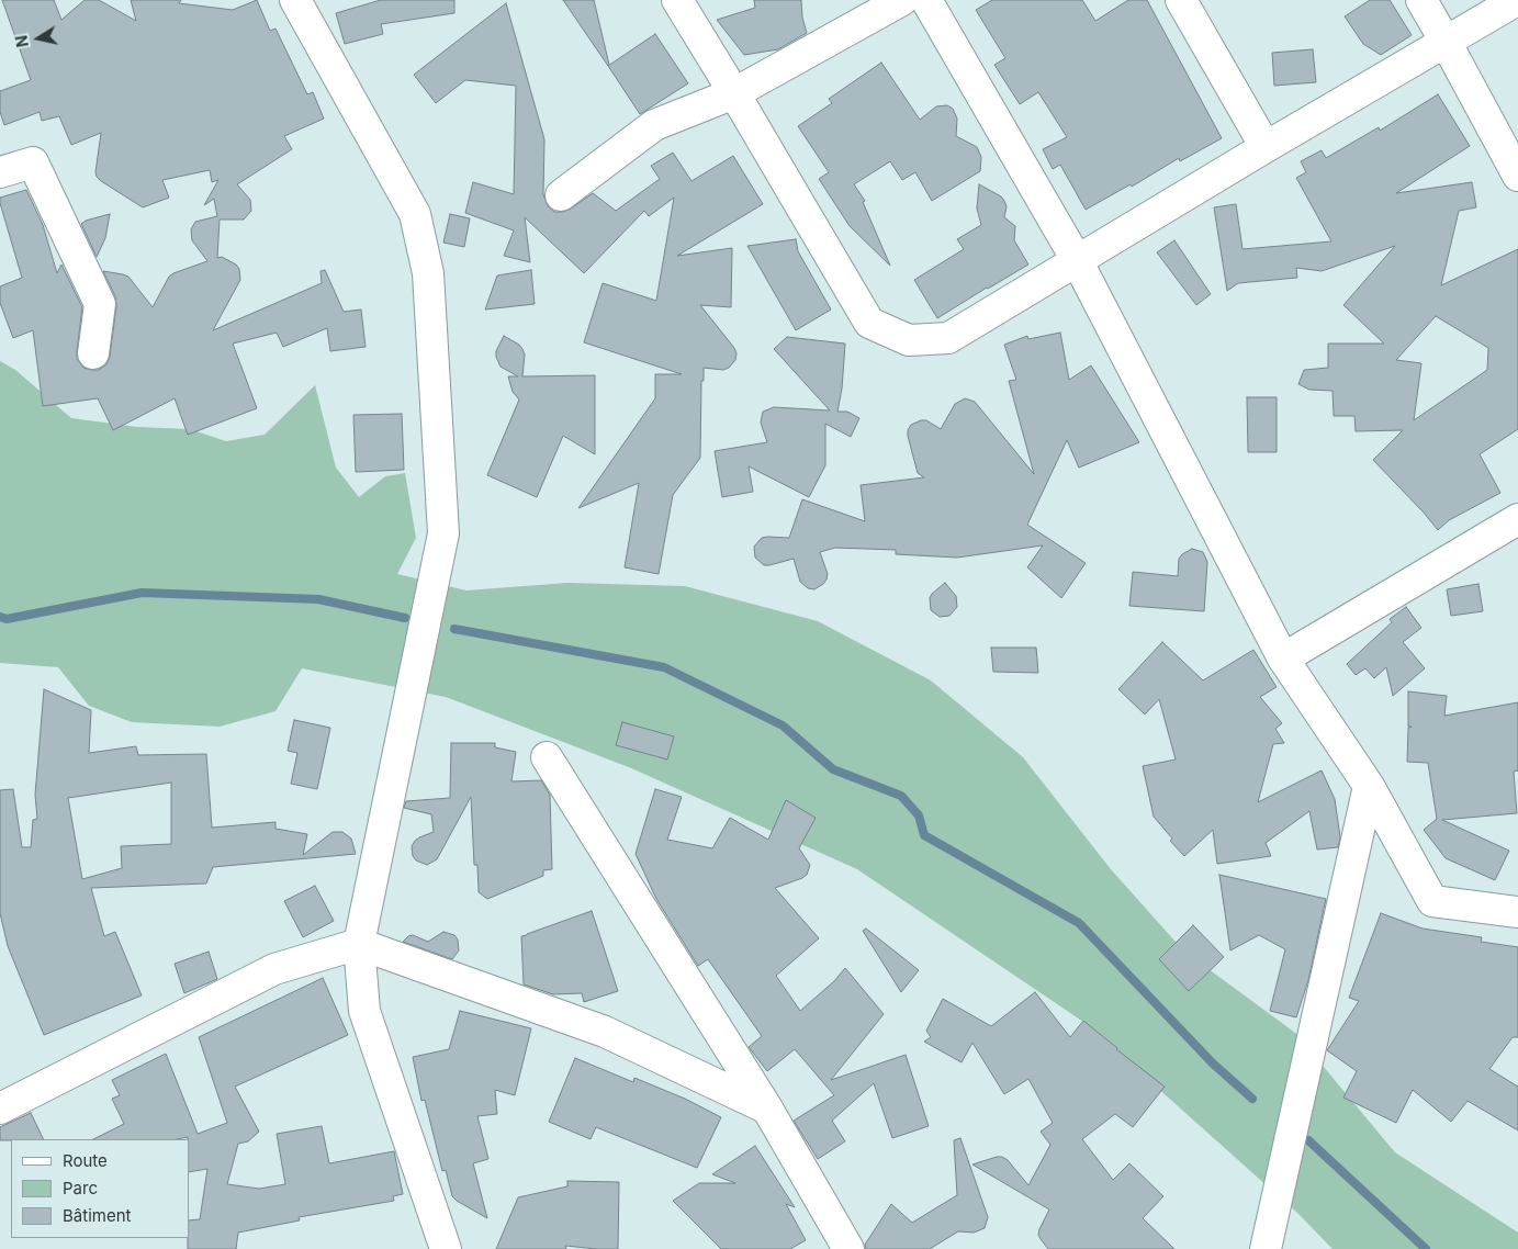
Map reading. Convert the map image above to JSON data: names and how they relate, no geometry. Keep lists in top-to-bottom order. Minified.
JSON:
{"legend":["Route","Parc","Bâtiment"],"north":"left"}
